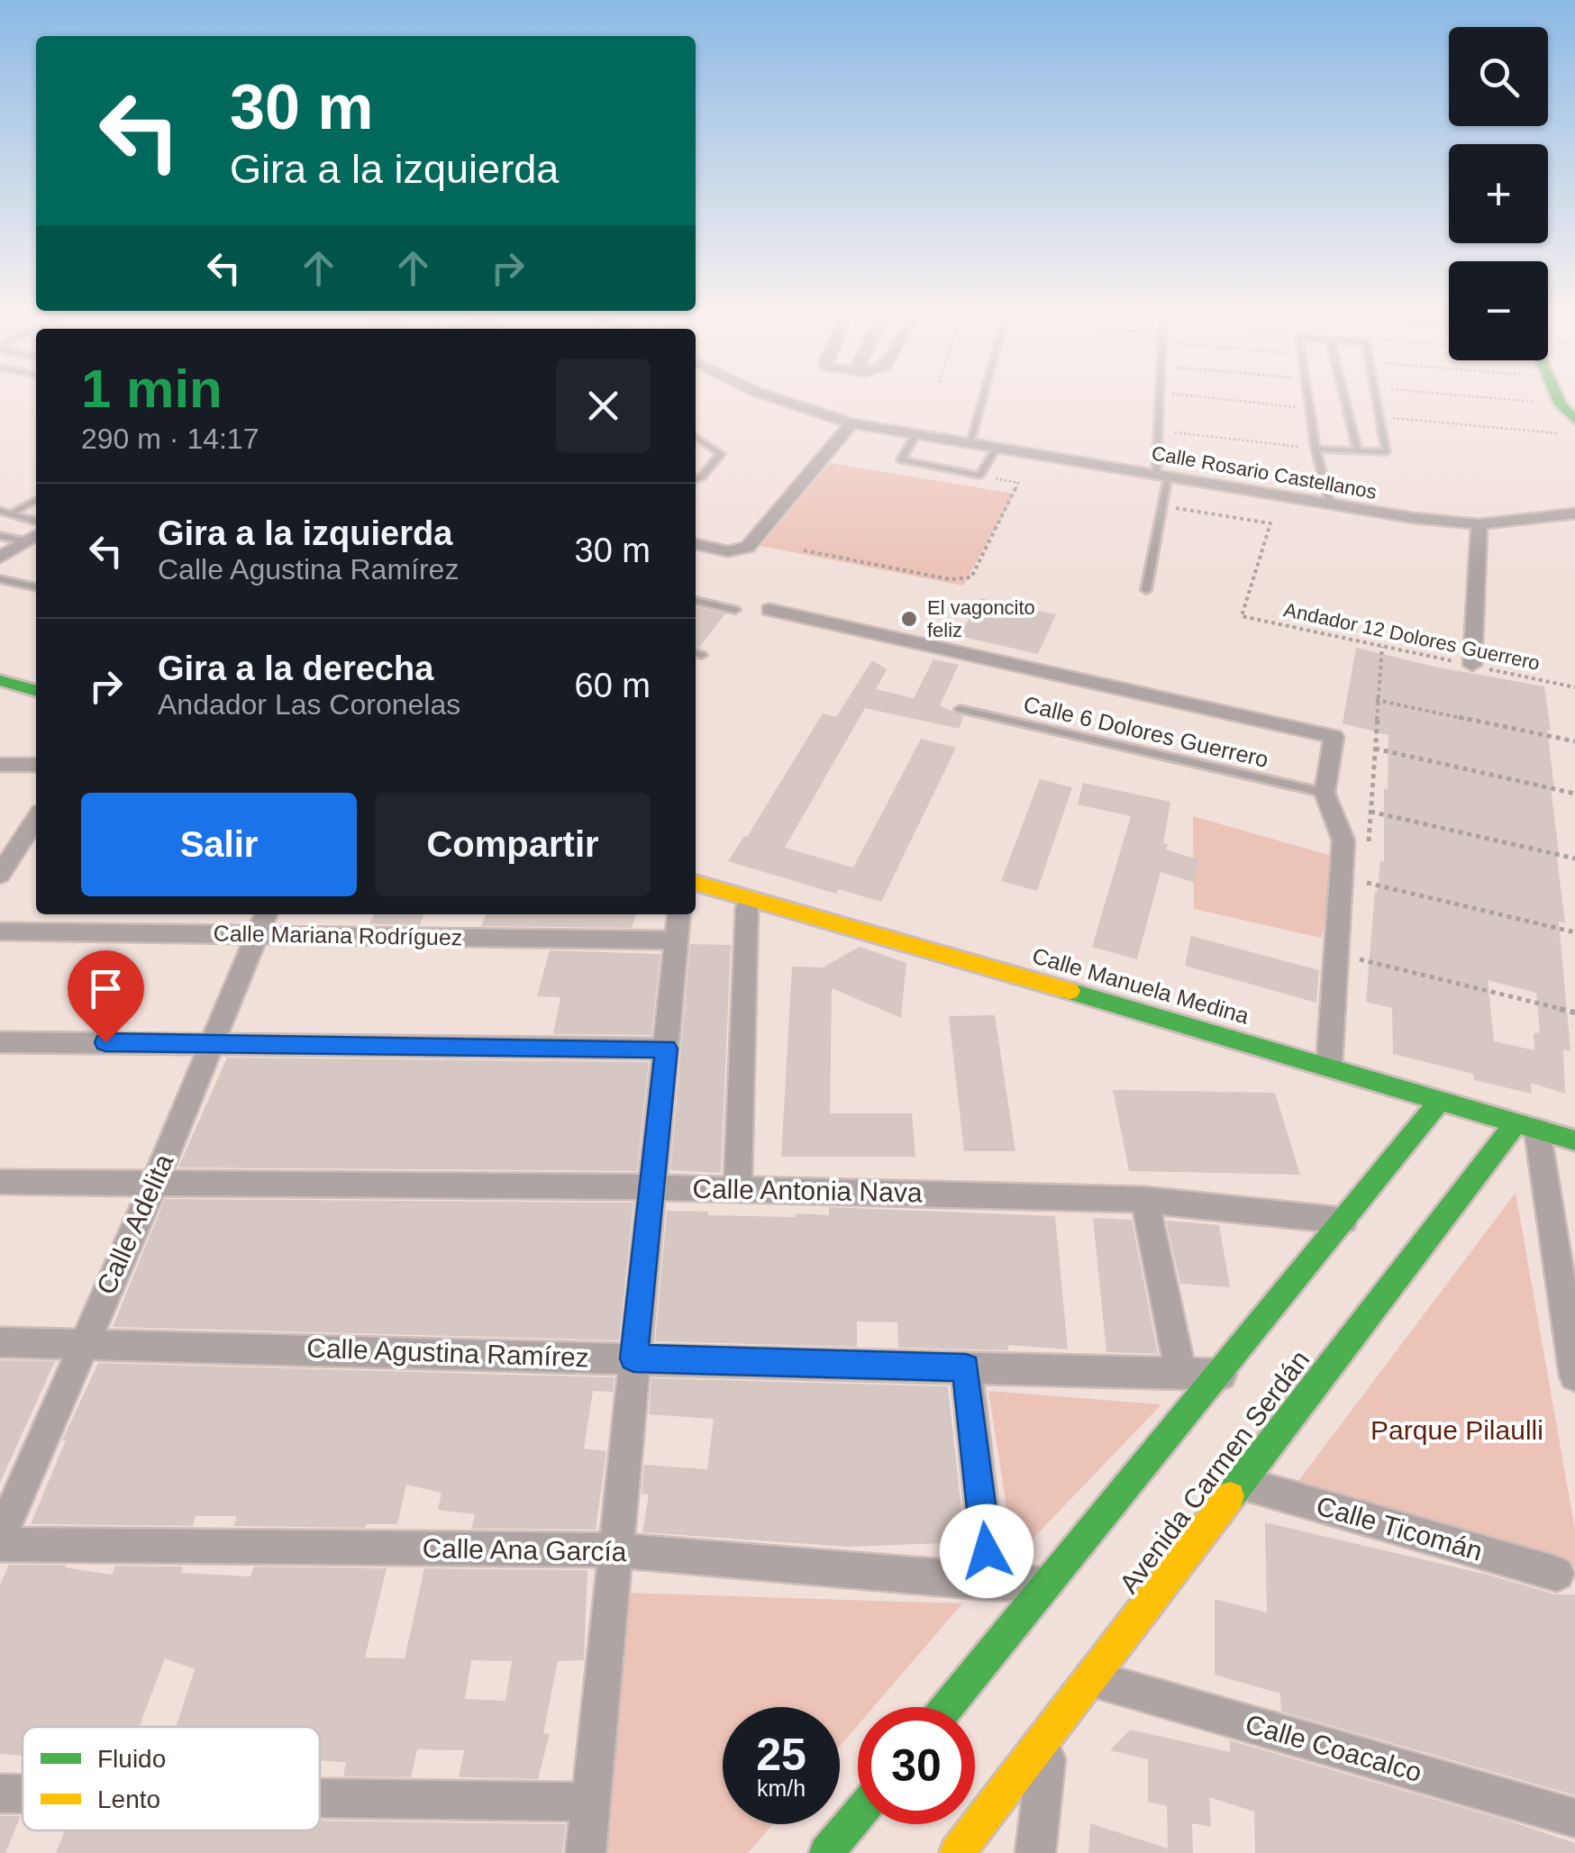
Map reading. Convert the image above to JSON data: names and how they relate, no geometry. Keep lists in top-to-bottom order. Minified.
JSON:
{"streets":{"street":["Calle Rosario Castellanos","Calle Mariana Rodríguez","Calle Manuela Medina","Calle Antonia Nava","Calle Adelita","Calle Agustina Ramírez","Avenida Carmen Serdán","Calle Ticomán","Calle Ana García","Calle Coacalco"],"lane":["Calle 6 Dolores Guerrero"],"path":["Andador 12 Dolores Guerrero"]},"crossings":[["Calle Mariana Rodríguez","Calle Adelita"],["Calle Manuela Medina","Avenida Carmen Serdán"],["Calle Antonia Nava","Calle Adelita"],["Calle Adelita","Calle Agustina Ramírez"],["Calle Adelita","Calle Ana García"],["Avenida Carmen Serdán","Calle Ticomán"],["Avenida Carmen Serdán","Calle Coacalco"]],"parks":["Parque Pilaulli"],"places":["El vagoncito feliz"],"legend":["Fluido","Lento"],"page":{"map_buttons":["+","−"],"turn":["30 m","Gira a la izquierda"],"heading":["1 min","290 m · 14:17"],"list":[{"name":"Gira a la izquierda","note":"Calle Agustina Ramírez","value":"30 m"},{"name":"Gira a la derecha","note":"Andador Las Coronelas","value":"60 m"}],"buttons":["Salir","Compartir"],"speed":"25 km/h","limit":"30"}}
